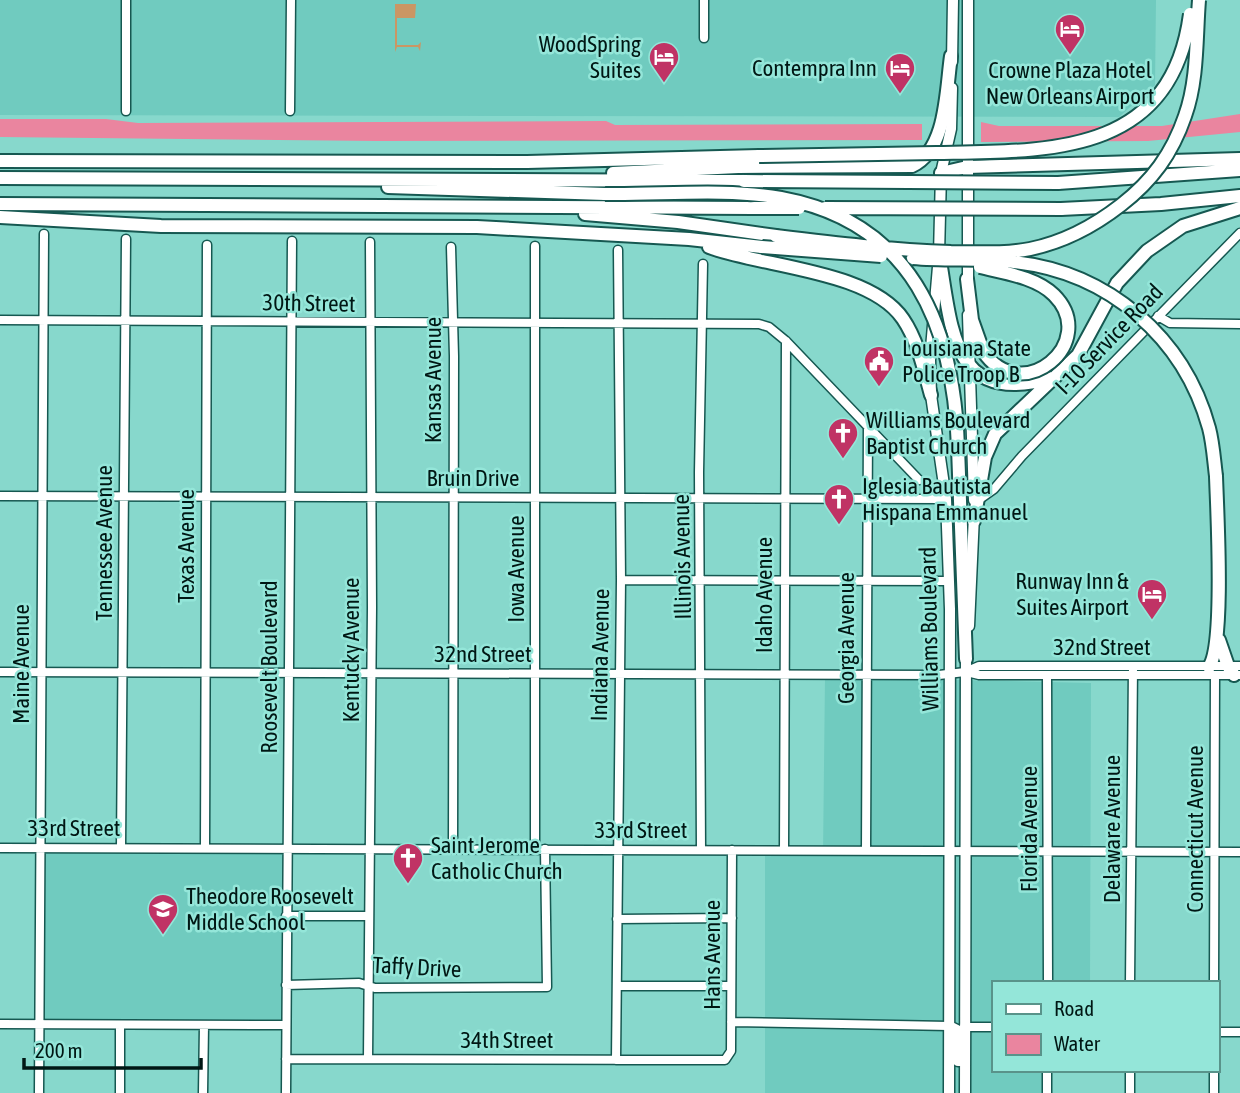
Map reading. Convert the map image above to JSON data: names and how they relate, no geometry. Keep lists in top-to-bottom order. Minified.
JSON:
{"streets":{"main road":["Williams Boulevard"],"street":["30th Street","I-10 Service Road","Kansas Avenue","Bruin Drive","Tennessee Avenue","Texas Avenue","Illinois Avenue","Iowa Avenue","Idaho Avenue","Georgia Avenue","32nd Street","Kentucky Avenue","Indiana Avenue","Maine Avenue","Roosevelt Boulevard","33rd Street","Florida Avenue","Delaware Avenue","Connecticut Avenue","Hans Avenue","Taffy Drive","34th Street"]},"crossings":[["30th Street","Kansas Avenue"],["30th Street","Tennessee Avenue"],["30th Street","Texas Avenue"],["30th Street","Iowa Avenue"],["30th Street","Kentucky Avenue"],["30th Street","Indiana Avenue"],["30th Street","Maine Avenue"],["30th Street","Roosevelt Boulevard"],["Kansas Avenue","Bruin Drive"],["Kansas Avenue","32nd Street"],["Kansas Avenue","33rd Street"],["Bruin Drive","Tennessee Avenue"],["Bruin Drive","Texas Avenue"],["Bruin Drive","Illinois Avenue"],["Bruin Drive","Iowa Avenue"],["Bruin Drive","Idaho Avenue"],["Bruin Drive","Williams Boulevard"],["Bruin Drive","Georgia Avenue"],["Bruin Drive","Kentucky Avenue"],["Bruin Drive","Indiana Avenue"],["Bruin Drive","Maine Avenue"],["Bruin Drive","Roosevelt Boulevard"],["Tennessee Avenue","32nd Street"],["Tennessee Avenue","33rd Street"],["Texas Avenue","32nd Street"],["Texas Avenue","33rd Street"],["Illinois Avenue","32nd Street"],["Illinois Avenue","33rd Street"],["Iowa Avenue","32nd Street"],["Iowa Avenue","33rd Street"],["Iowa Avenue","Taffy Drive"],["Idaho Avenue","32nd Street"],["Idaho Avenue","33rd Street"],["Williams Boulevard","32nd Street"],["Williams Boulevard","33rd Street"],["Georgia Avenue","32nd Street"],["Georgia Avenue","33rd Street"],["32nd Street","Kentucky Avenue"],["32nd Street","Indiana Avenue"],["32nd Street","Maine Avenue"],["32nd Street","Roosevelt Boulevard"],["32nd Street","Florida Avenue"],["32nd Street","Delaware Avenue"],["32nd Street","Connecticut Avenue"],["Kentucky Avenue","33rd Street"],["Kentucky Avenue","Taffy Drive"],["Kentucky Avenue","34th Street"],["Indiana Avenue","33rd Street"],["Indiana Avenue","34th Street"],["Maine Avenue","33rd Street"],["Roosevelt Boulevard","33rd Street"],["Roosevelt Boulevard","Taffy Drive"],["Roosevelt Boulevard","34th Street"],["33rd Street","Florida Avenue"],["33rd Street","Delaware Avenue"],["33rd Street","Connecticut Avenue"],["33rd Street","Hans Avenue"],["Hans Avenue","34th Street"]],"places":{"hotel":["Crowne Plaza Hotel New Orleans Airport","WoodSpring Suites","Contempra Inn","Runway Inn & Suites Airport"],"public building":["Louisiana State Police Troop B"],"church":["Williams Boulevard Baptist Church","Iglesia Bautista Hispana Emmanuel","Saint Jerome Catholic Church"],"school or university":["Theodore Roosevelt Middle School"]},"legend":["Road","Water"],"scale_bar":"200 m"}
